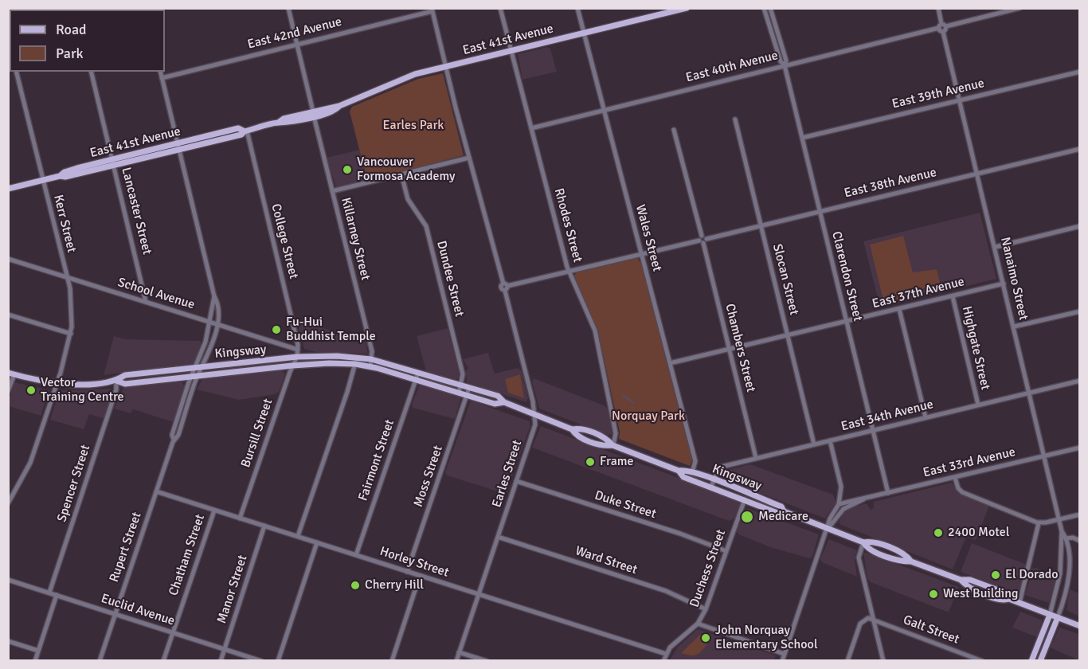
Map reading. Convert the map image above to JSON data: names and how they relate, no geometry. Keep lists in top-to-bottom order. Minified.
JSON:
{"streets":{"main road":["East 41st Avenue","Nanaimo Street","Kingsway"],"street":["East 42nd Avenue","East 40th Avenue","East 39th Avenue","East 38th Avenue","Lancaster Street","Kerr Street","Rhodes Street","Wales Street","Killarney Street","College Street","Clarendon Street","Dundee Street","Slocan Street","East 37th Avenue","School Avenue","Chambers Street","Highgate Street","East 34th Avenue","Bursill Street","Fairmont Street","East 33rd Avenue","Earles Street","Moss Street","Spencer Street","Duke Street","Rupert Street","Chatham Street","Ward Street","Horley Street","Duchess Street","Manor Street","Euclid Avenue","Galt Street"]},"crossings":[["East 42nd Avenue","Killarney Street"],["East 42nd Avenue","Earles Street"],["East 42nd Avenue","Rupert Street"],["East 41st Avenue","Lancaster Street"],["East 41st Avenue","Kerr Street"],["East 41st Avenue","Rhodes Street"],["East 41st Avenue","Wales Street"],["East 41st Avenue","Killarney Street"],["East 41st Avenue","College Street"],["East 41st Avenue","Earles Street"],["East 41st Avenue","Rupert Street"],["East 40th Avenue","Rhodes Street"],["East 40th Avenue","Wales Street"],["East 40th Avenue","Clarendon Street"],["East 40th Avenue","Nanaimo Street"],["East 39th Avenue","Clarendon Street"],["East 39th Avenue","Nanaimo Street"],["East 38th Avenue","Rhodes Street"],["East 38th Avenue","Wales Street"],["East 38th Avenue","Clarendon Street"],["East 38th Avenue","Nanaimo Street"],["East 38th Avenue","Slocan Street"],["East 38th Avenue","Chambers Street"],["East 38th Avenue","Earles Street"],["Lancaster Street","School Avenue"],["Kerr Street","School Avenue"],["Kerr Street","Kingsway"],["Rhodes Street","Kingsway"],["Wales Street","East 37th Avenue"],["Wales Street","Kingsway"],["Killarney Street","Kingsway"],["College Street","School Avenue"],["College Street","Kingsway"],["College Street","Bursill Street"],["Clarendon Street","East 37th Avenue"],["Clarendon Street","East 34th Avenue"],["Clarendon Street","East 33rd Avenue"],["Dundee Street","Kingsway"],["Nanaimo Street","East 37th Avenue"],["Nanaimo Street","Kingsway"],["Nanaimo Street","East 34th Avenue"],["Nanaimo Street","East 33rd Avenue"],["Slocan Street","East 37th Avenue"],["Slocan Street","East 34th Avenue"],["East 37th Avenue","Chambers Street"],["East 37th Avenue","Highgate Street"],["School Avenue","Rupert Street"],["Chambers Street","East 34th Avenue"],["Highgate Street","East 34th Avenue"],["Kingsway","East 34th Avenue"],["Kingsway","Bursill Street"],["Kingsway","Fairmont Street"],["Kingsway","East 33rd Avenue"],["Kingsway","Earles Street"],["Kingsway","Moss Street"],["Kingsway","Spencer Street"],["Kingsway","Rupert Street"],["Kingsway","Duchess Street"],["Bursill Street","Horley Street"],["Fairmont Street","Horley Street"],["Earles Street","Duke Street"],["Earles Street","Ward Street"],["Earles Street","Horley Street"],["Moss Street","Horley Street"],["Spencer Street","Euclid Avenue"],["Duke Street","Duchess Street"],["Rupert Street","Horley Street"],["Rupert Street","Euclid Avenue"],["Chatham Street","Horley Street"],["Chatham Street","Euclid Avenue"],["Ward Street","Duchess Street"],["Horley Street","Duchess Street"],["Horley Street","Manor Street"],["Manor Street","Euclid Avenue"]],"parks":["Earles Park","Norquay Park"],"places":["Vancouver Formosa Academy","Fu-Hui Buddhist Temple","Vector Training Centre","Frame","Medicare","2400 Motel","El Dorado","Cherry Hill","West Building","John Norquay Elementary School"],"legend":["Road","Park"]}
